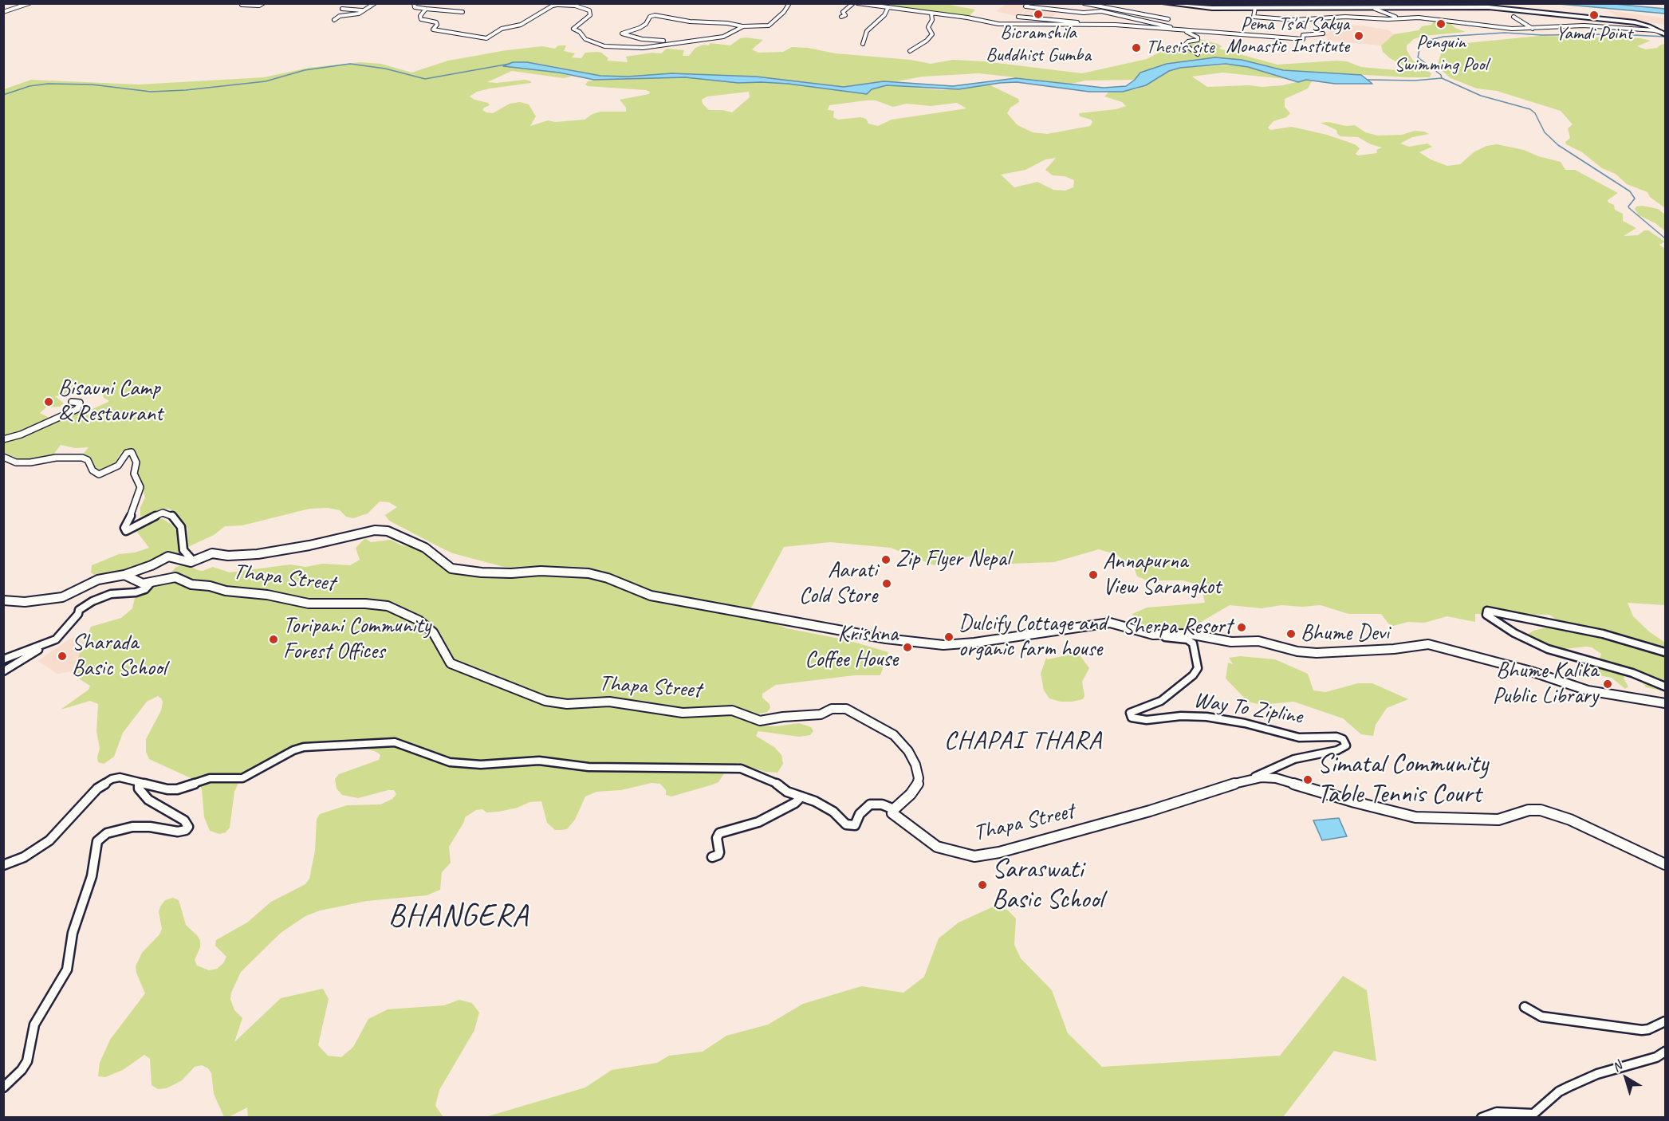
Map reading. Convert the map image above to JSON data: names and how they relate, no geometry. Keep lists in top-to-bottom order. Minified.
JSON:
{"streets":{"street":["Thapa Street","Way To Zipline"]},"crossings":[["Thapa Street","Way To Zipline"]],"districts":["CHAPAI THARA","BHANGERA"],"places":["Bicramshila Buddhist Gumba","Yamdi Point","Penguin Swimming Pool","Pema Ts'al Sakya Monastic Institute","Thesis site","Bisauni Camp & Restaurant","Zip Flyer Nepal","Annapurna View Sarangkot","Aarati Cold Store","Sherpa Resort","Bhume Devi","Dulcify Cottage and organic farm house","Toripani Community Forest Offices","Krishna Coffee House","Sharada Basic School","Bhume Kalika Public Library","Simatal Community Table Tennis Court","Saraswati Basic School"],"north":"top left"}
